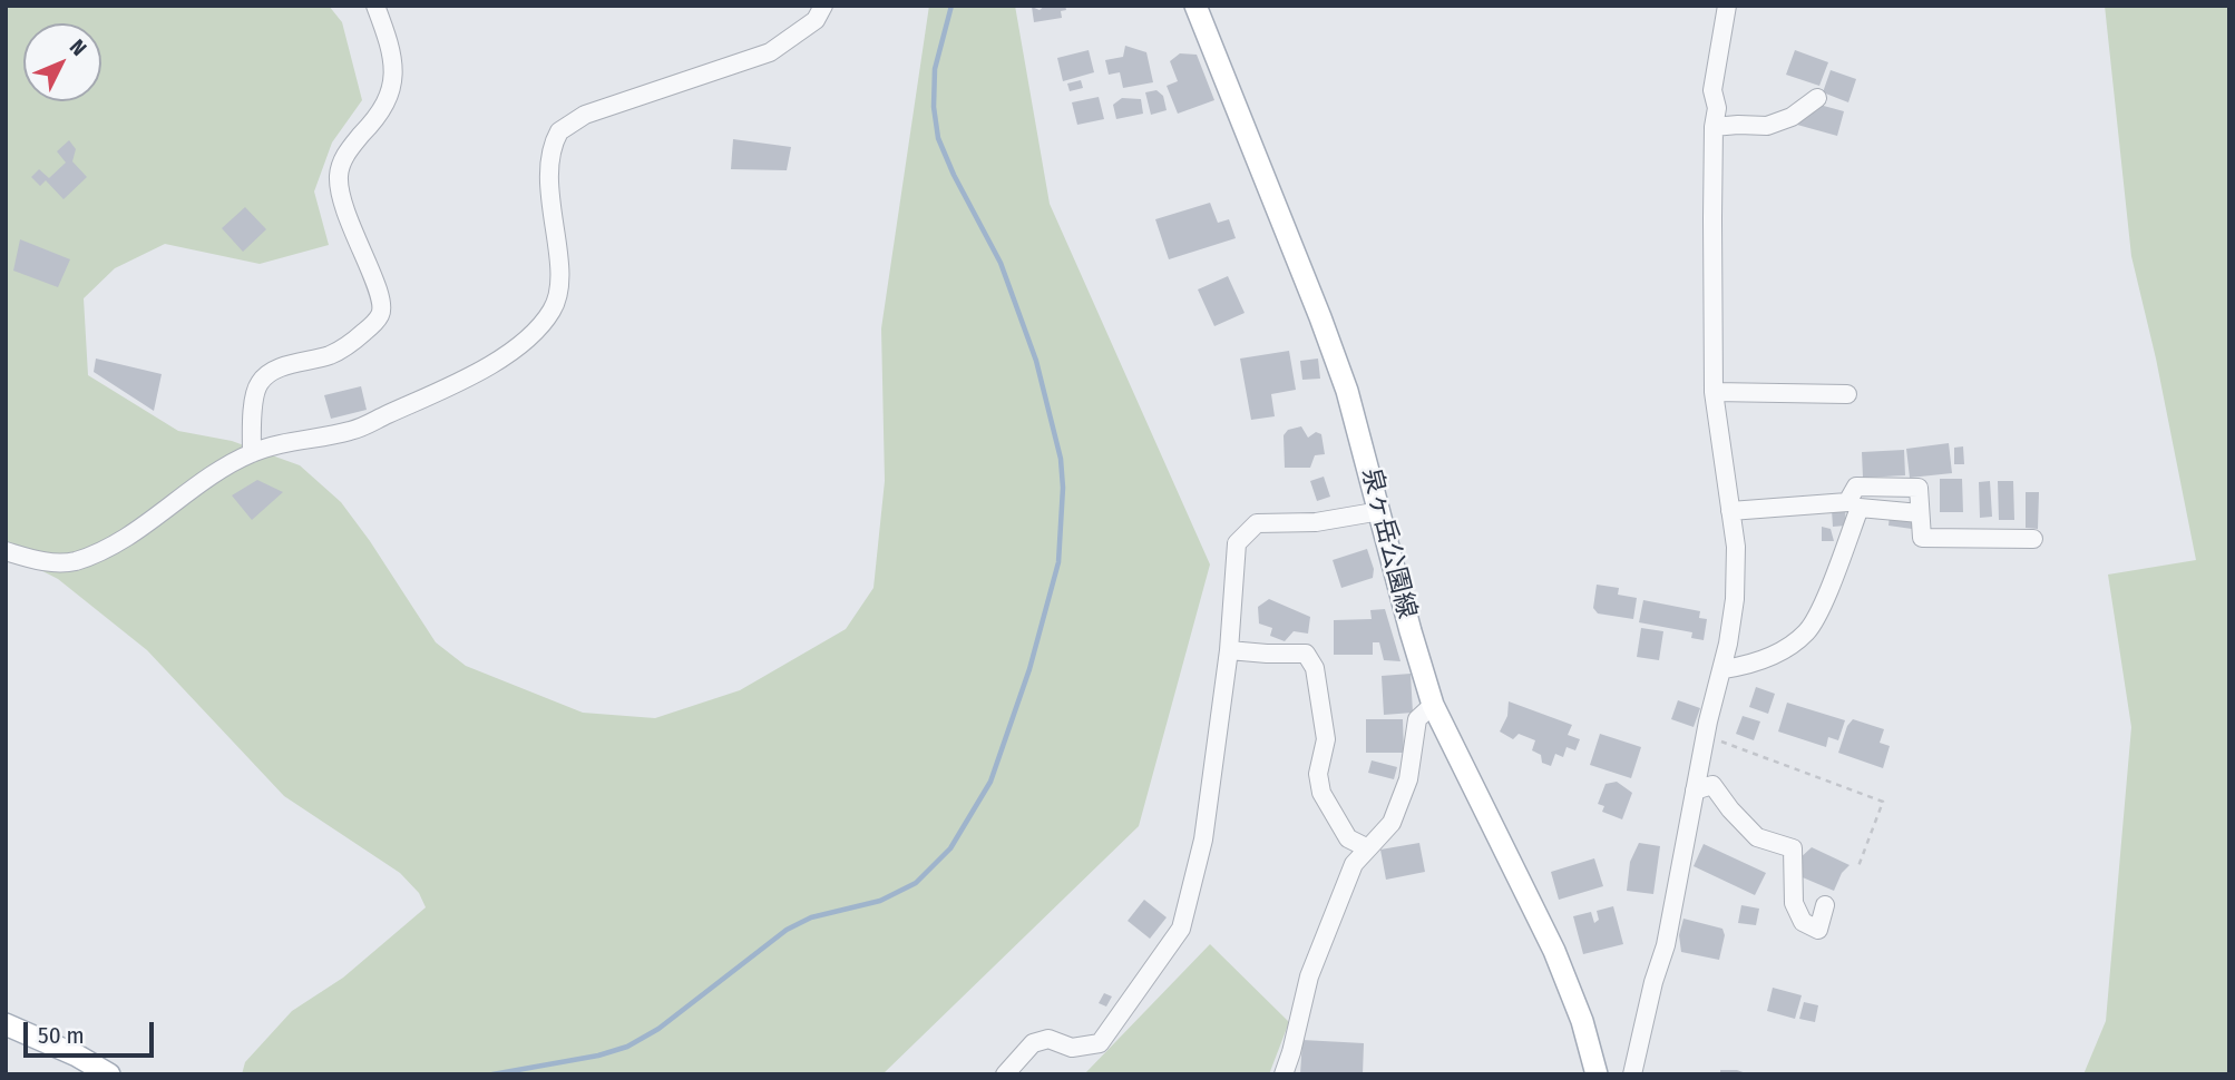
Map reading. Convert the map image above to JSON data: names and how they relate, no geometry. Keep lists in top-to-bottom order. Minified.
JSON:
{"streets":{"main road":["泉ヶ岳公園線"]},"scale_bar":"50 m","north":"top right"}
